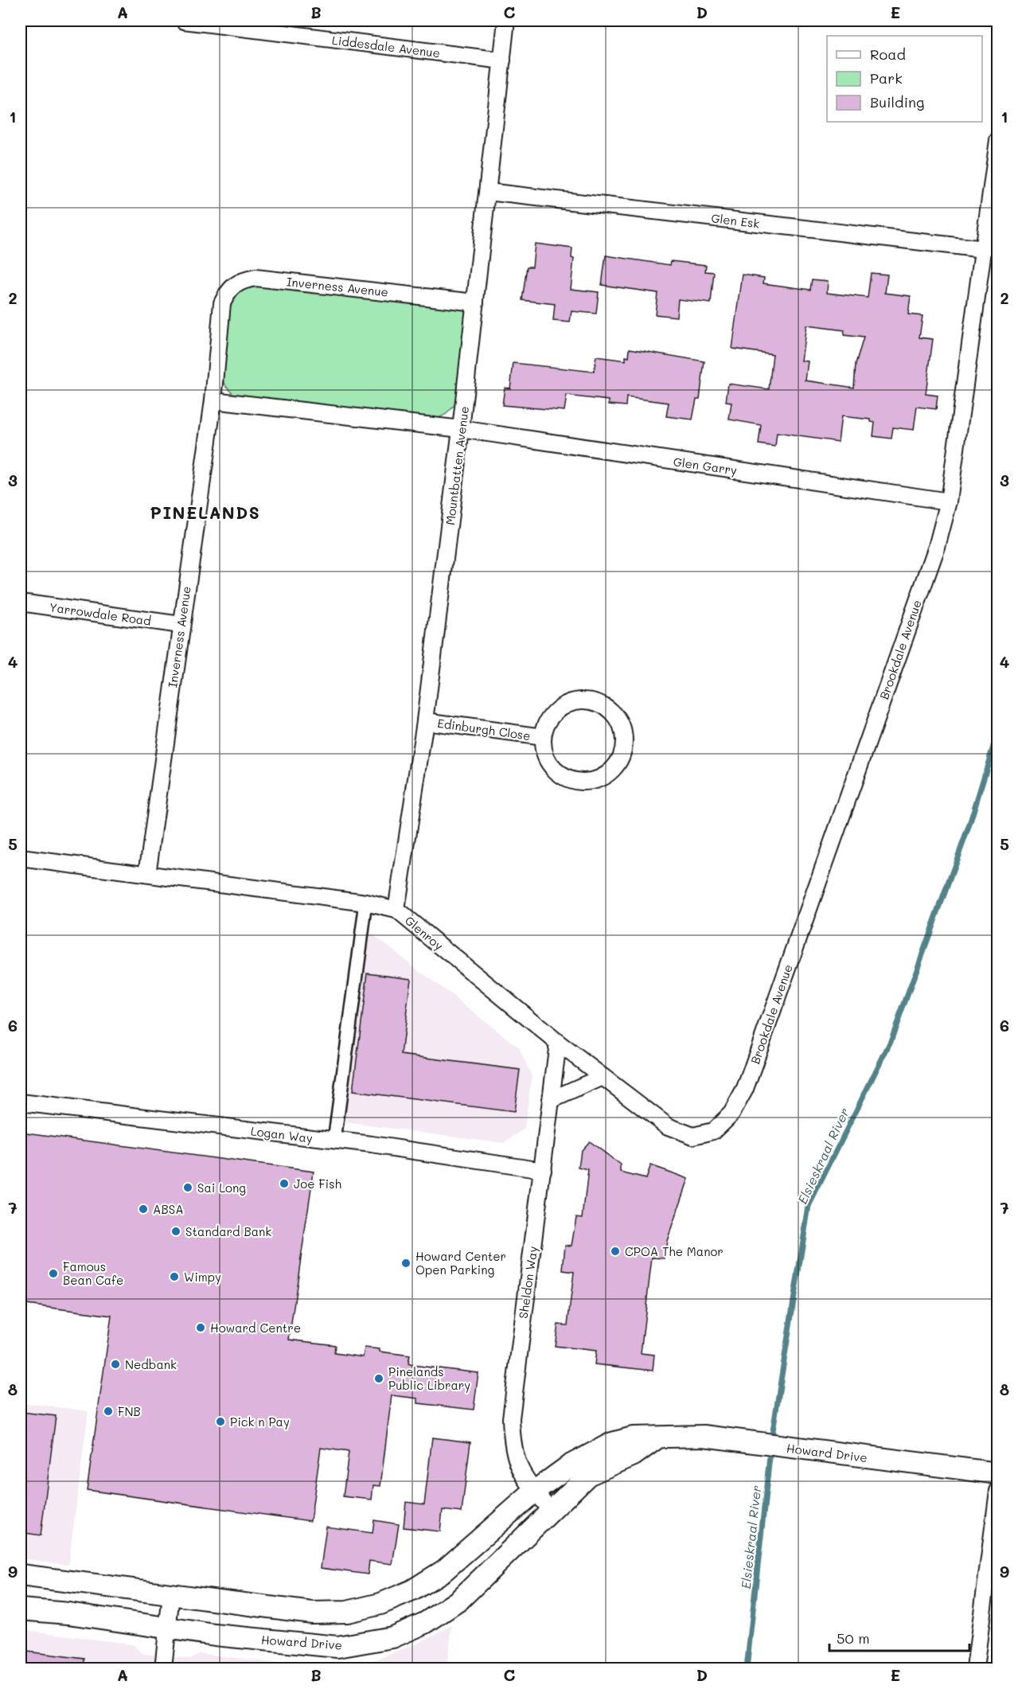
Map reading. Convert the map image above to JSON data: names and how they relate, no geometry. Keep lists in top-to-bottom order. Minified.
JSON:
{"streets":{"street":["Liddesdale Avenue","Glen Esk","Inverness Avenue","Mountbatten Avenue","Glen Garry","Yarrowdale Road","Brookdale Avenue","Edinburgh Close","Glenroy","Logan Way","Sheldon Way","Howard Drive"]},"crossings":[["Liddesdale Avenue","Mountbatten Avenue"],["Glen Esk","Mountbatten Avenue"],["Glen Esk","Brookdale Avenue"],["Inverness Avenue","Mountbatten Avenue"],["Inverness Avenue","Yarrowdale Road"],["Inverness Avenue","Glenroy"],["Mountbatten Avenue","Glen Garry"],["Mountbatten Avenue","Edinburgh Close"],["Mountbatten Avenue","Glenroy"],["Glen Garry","Brookdale Avenue"],["Brookdale Avenue","Glenroy"],["Glenroy","Sheldon Way"],["Logan Way","Sheldon Way"],["Sheldon Way","Howard Drive"]],"districts":["PINELANDS"],"water":["Elsieskraal River"],"places":["Joe Fish","Sai Long","ABSA","Standard Bank","CPOA The Manor","Howard Center Open Parking","Famous Bean Cafe","Wimpy","Howard Centre","Nedbank","Pinelands Public Library","FNB","Pick n Pay"],"legend":["Road","Park","Building"],"scale_bar":"50 m","grid":{"columns":["A","B","C","D","E"],"rows":["1","2","3","4","5","6","7","8","9"]}}
